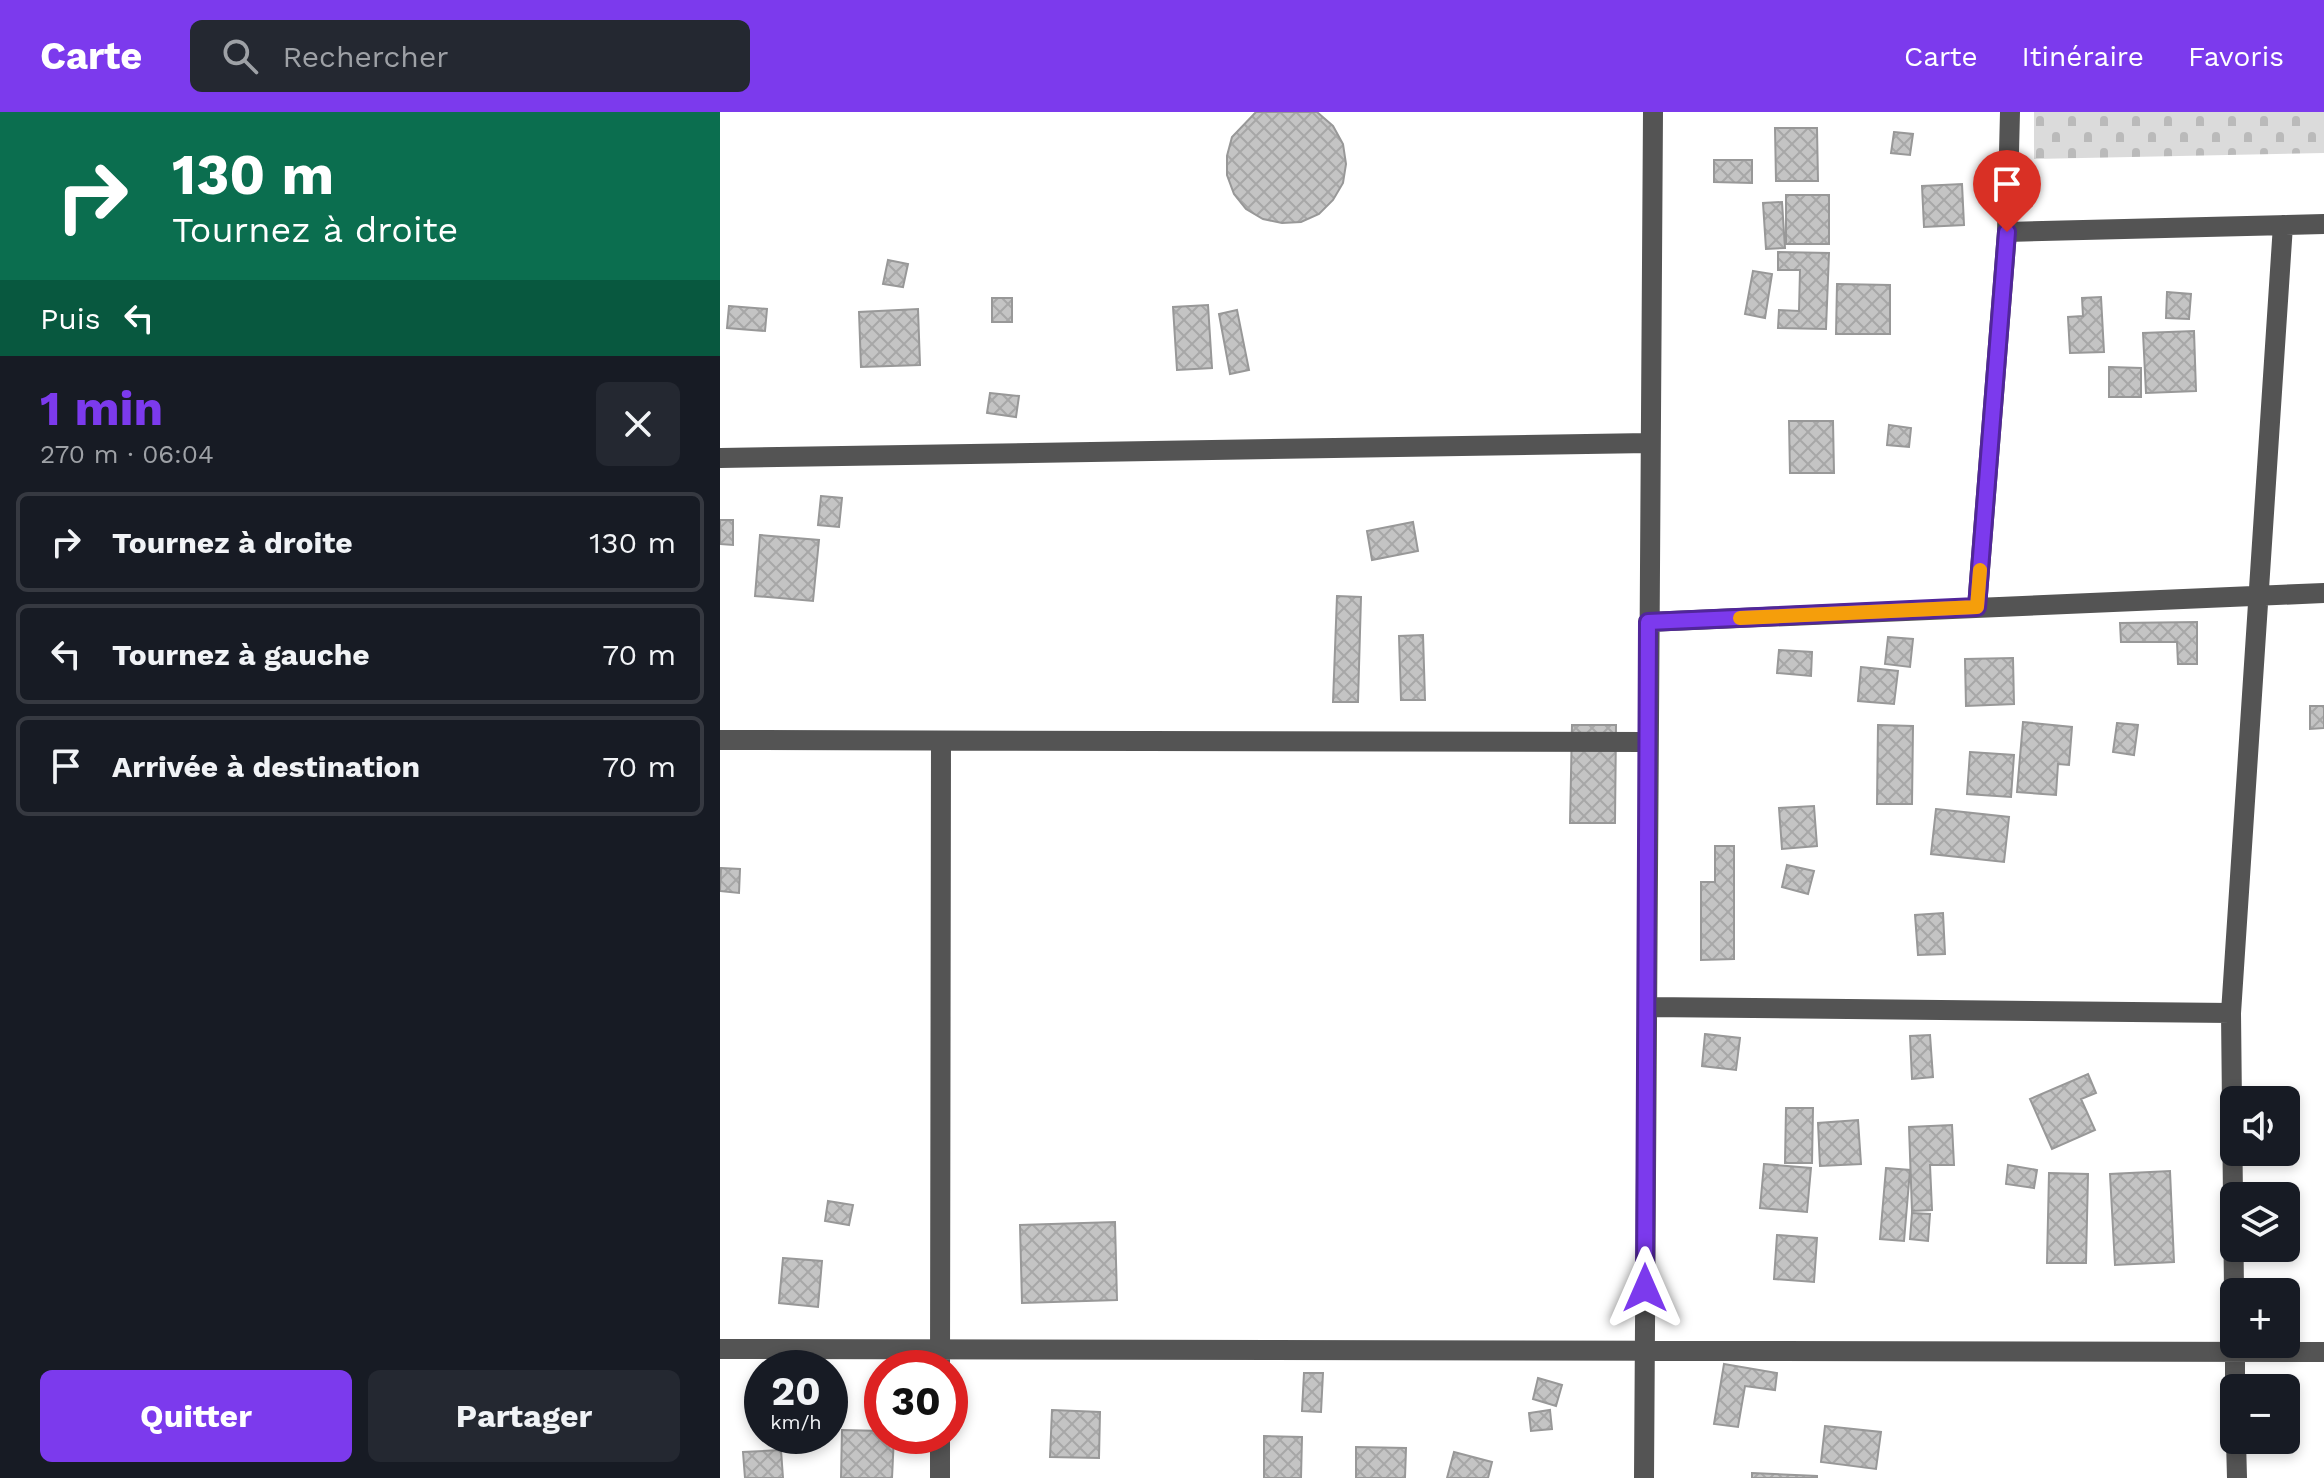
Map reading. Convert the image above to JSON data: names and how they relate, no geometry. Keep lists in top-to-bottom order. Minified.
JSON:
{"page":{"header":"Carte","search":"Rechercher","nav":["Carte","Itinéraire","Favoris"],"turn":["130 m","Tournez à droite"],"then":"Puis","heading":["1 min","270 m · 06:04"],"list":[{"name":"Tournez à droite","value":"130 m"},{"name":"Tournez à gauche","value":"70 m"},{"name":"Arrivée à destination","value":"70 m"}],"map_buttons":["+","−"],"speed":"20 km/h","limit":"30","buttons":["Quitter","Partager"]}}
